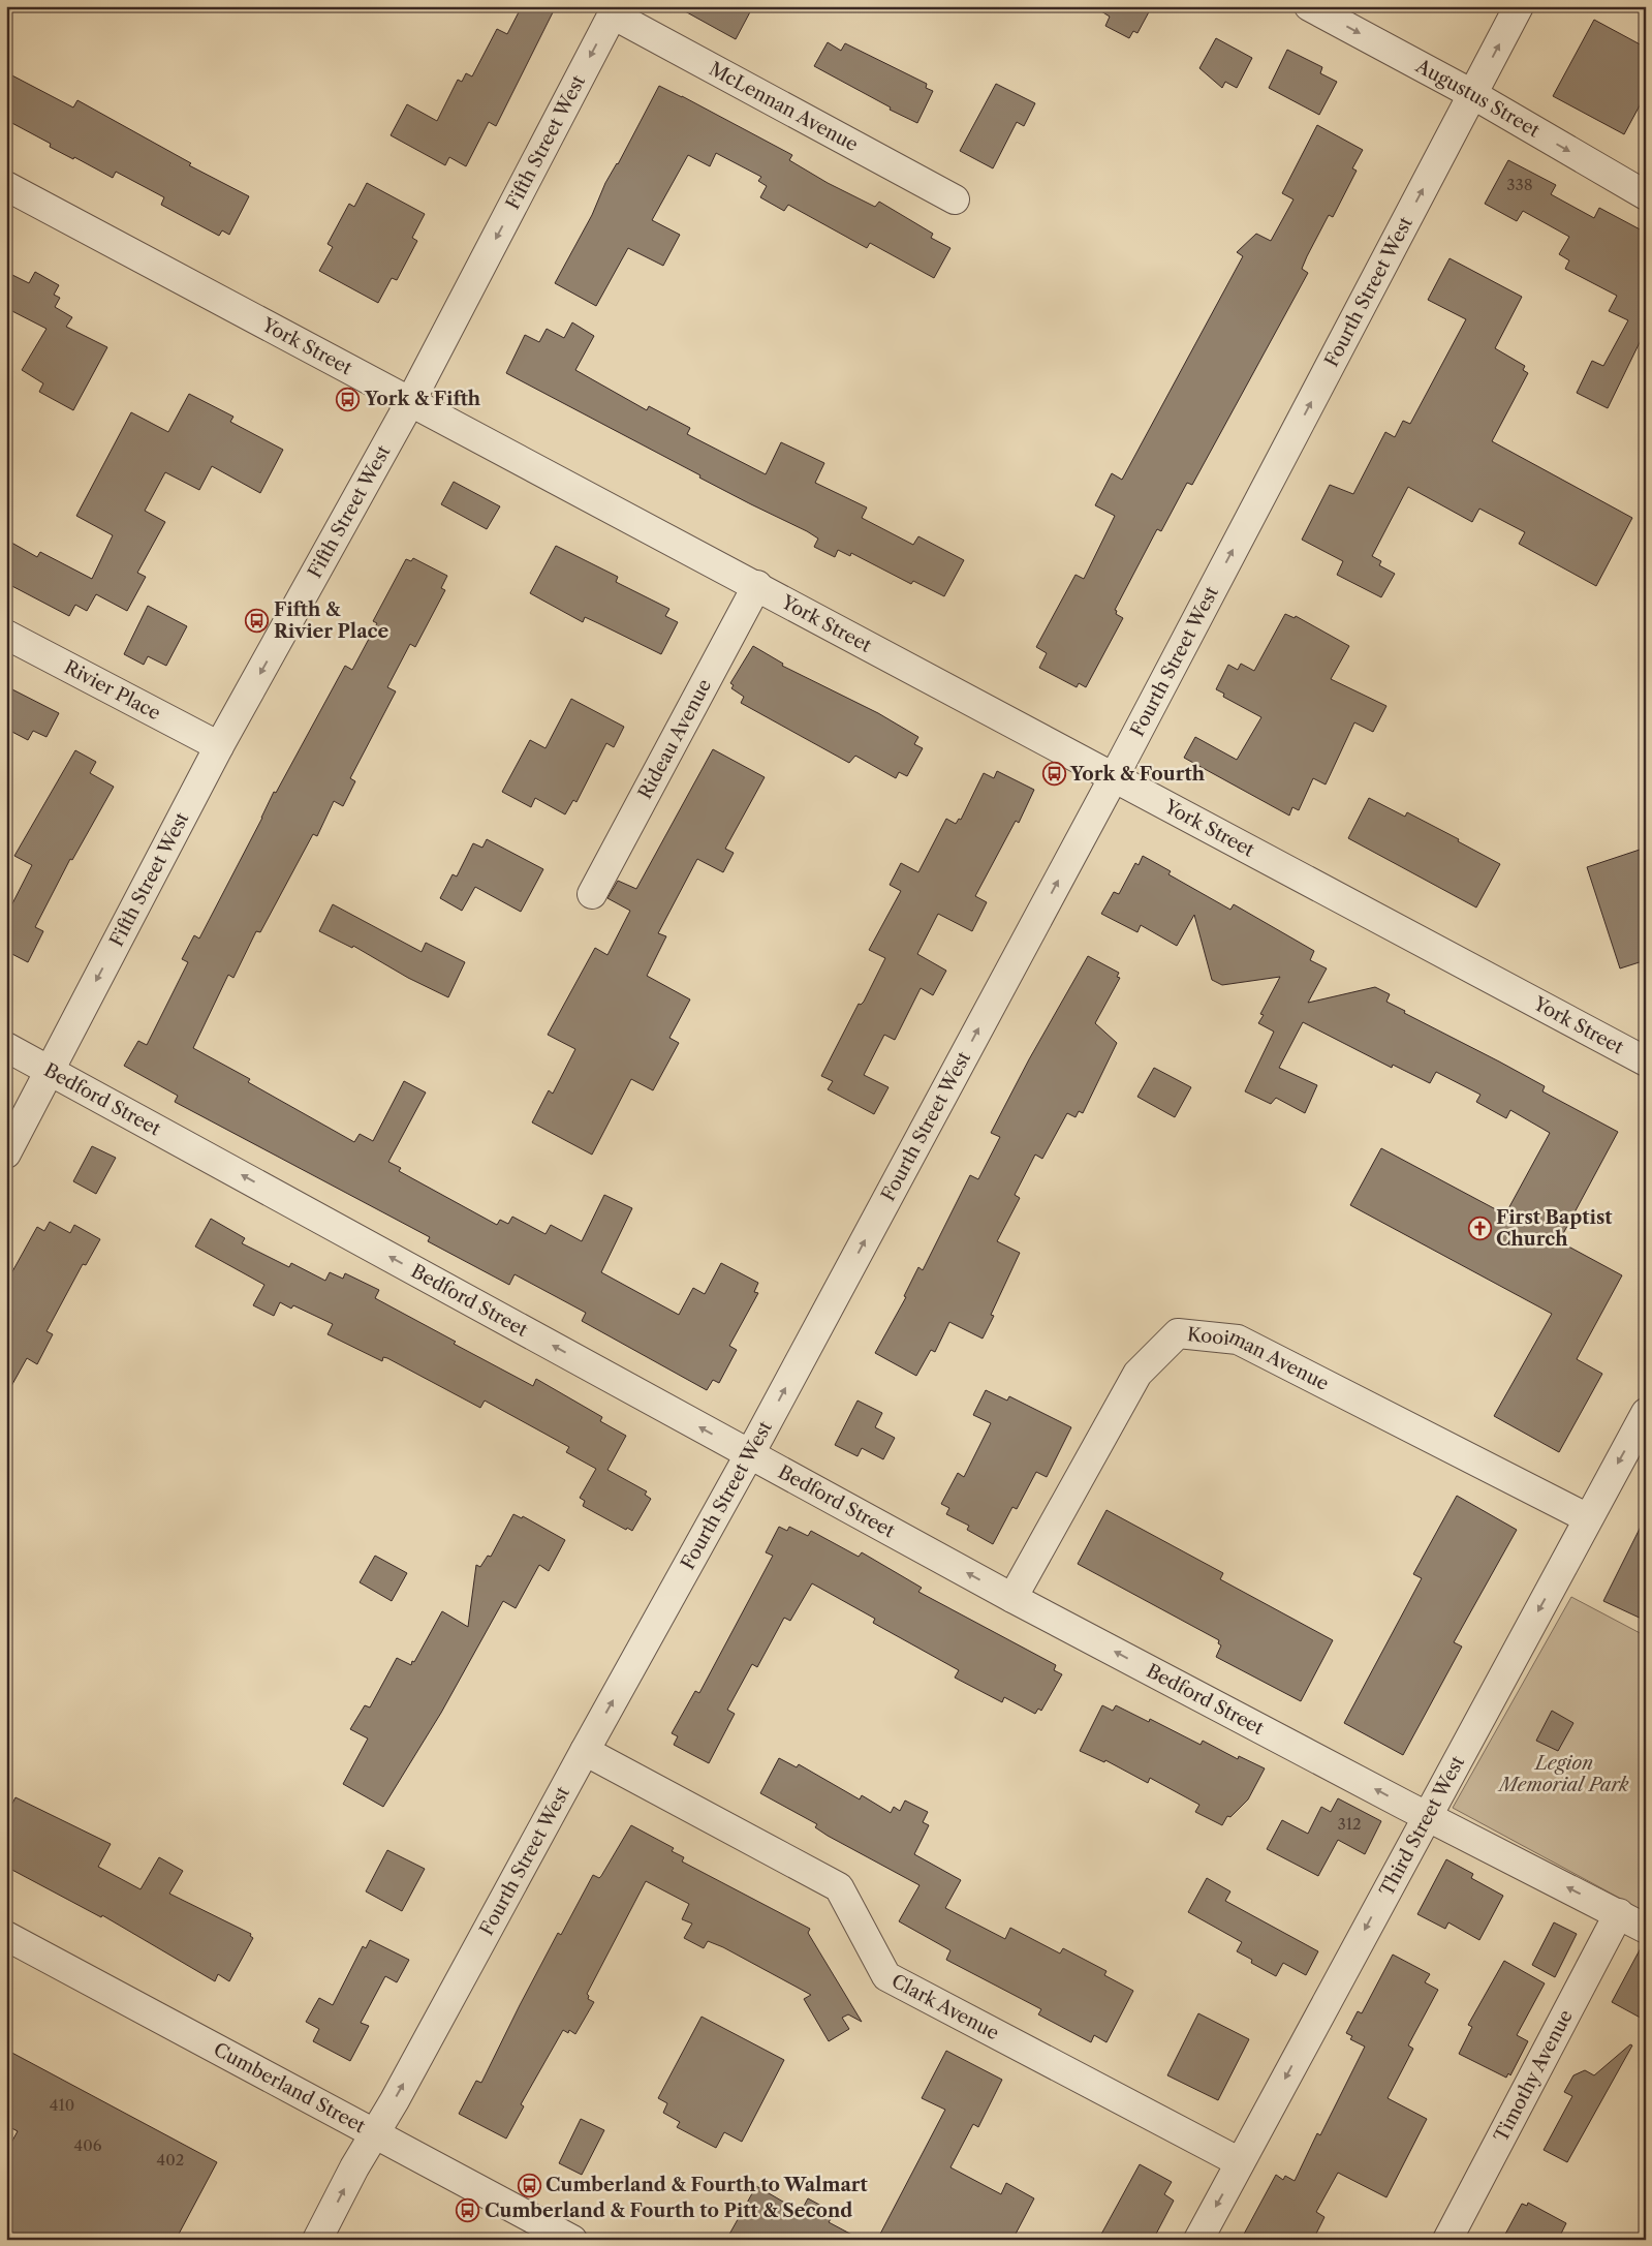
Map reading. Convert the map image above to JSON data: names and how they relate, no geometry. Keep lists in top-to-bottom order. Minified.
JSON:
{"streets":{"street":["Augustus Street","McLennan Avenue","Fifth Street West","Fourth Street West","York Street","Rivier Place","Rideau Avenue","Bedford Street","Kooiman Avenue","Third Street West","Clark Avenue","Timothy Avenue","Cumberland Street"]},"crossings":[["Augustus Street","Fourth Street West"],["McLennan Avenue","Fifth Street West"],["Fifth Street West","York Street"],["Fifth Street West","Rivier Place"],["Fifth Street West","Bedford Street"],["Fourth Street West","York Street"],["Fourth Street West","Bedford Street"],["Fourth Street West","Clark Avenue"],["Fourth Street West","Cumberland Street"],["York Street","Rideau Avenue"],["Bedford Street","Kooiman Avenue"],["Bedford Street","Third Street West"],["Bedford Street","Timothy Avenue"],["Kooiman Avenue","Third Street West"],["Third Street West","Clark Avenue"]],"one_way":["Augustus Street","Fifth Street West","Fourth Street West","Bedford Street","Third Street West"],"parks":["Legion Memorial Park"],"places":{"bus stop":["York & Fifth","Fifth & Rivier Place","York & Fourth","Cumberland & Fourth to Walmart","Cumberland & Fourth to Pitt & Second"],"church":["First Baptist Church"]},"house_numbers":["338","312","410","406","402"]}
